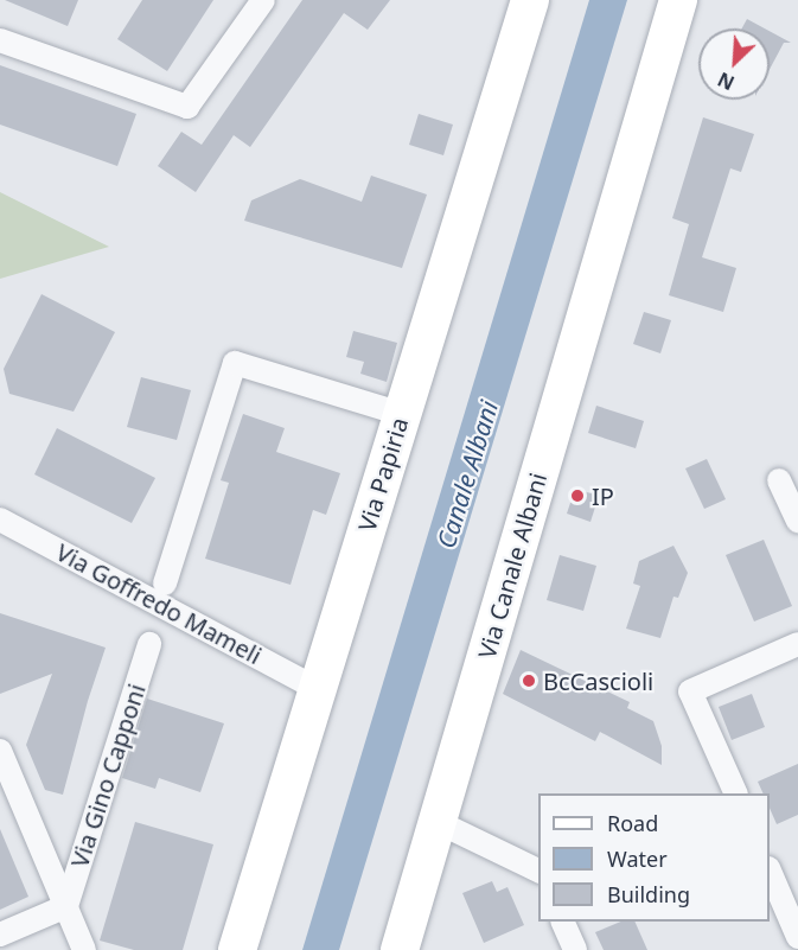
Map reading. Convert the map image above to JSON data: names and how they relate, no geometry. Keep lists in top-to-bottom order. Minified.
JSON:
{"streets":{"main road":["Via Papiria","Via Canale Albani"],"street":["Via Goffredo Mameli","Via Gino Capponi"]},"crossings":[["Via Papiria","Via Goffredo Mameli"]],"water":["Canale Albani"],"places":["IP","BcCascioli"],"legend":["Road","Water","Building"],"north":"bottom left"}
